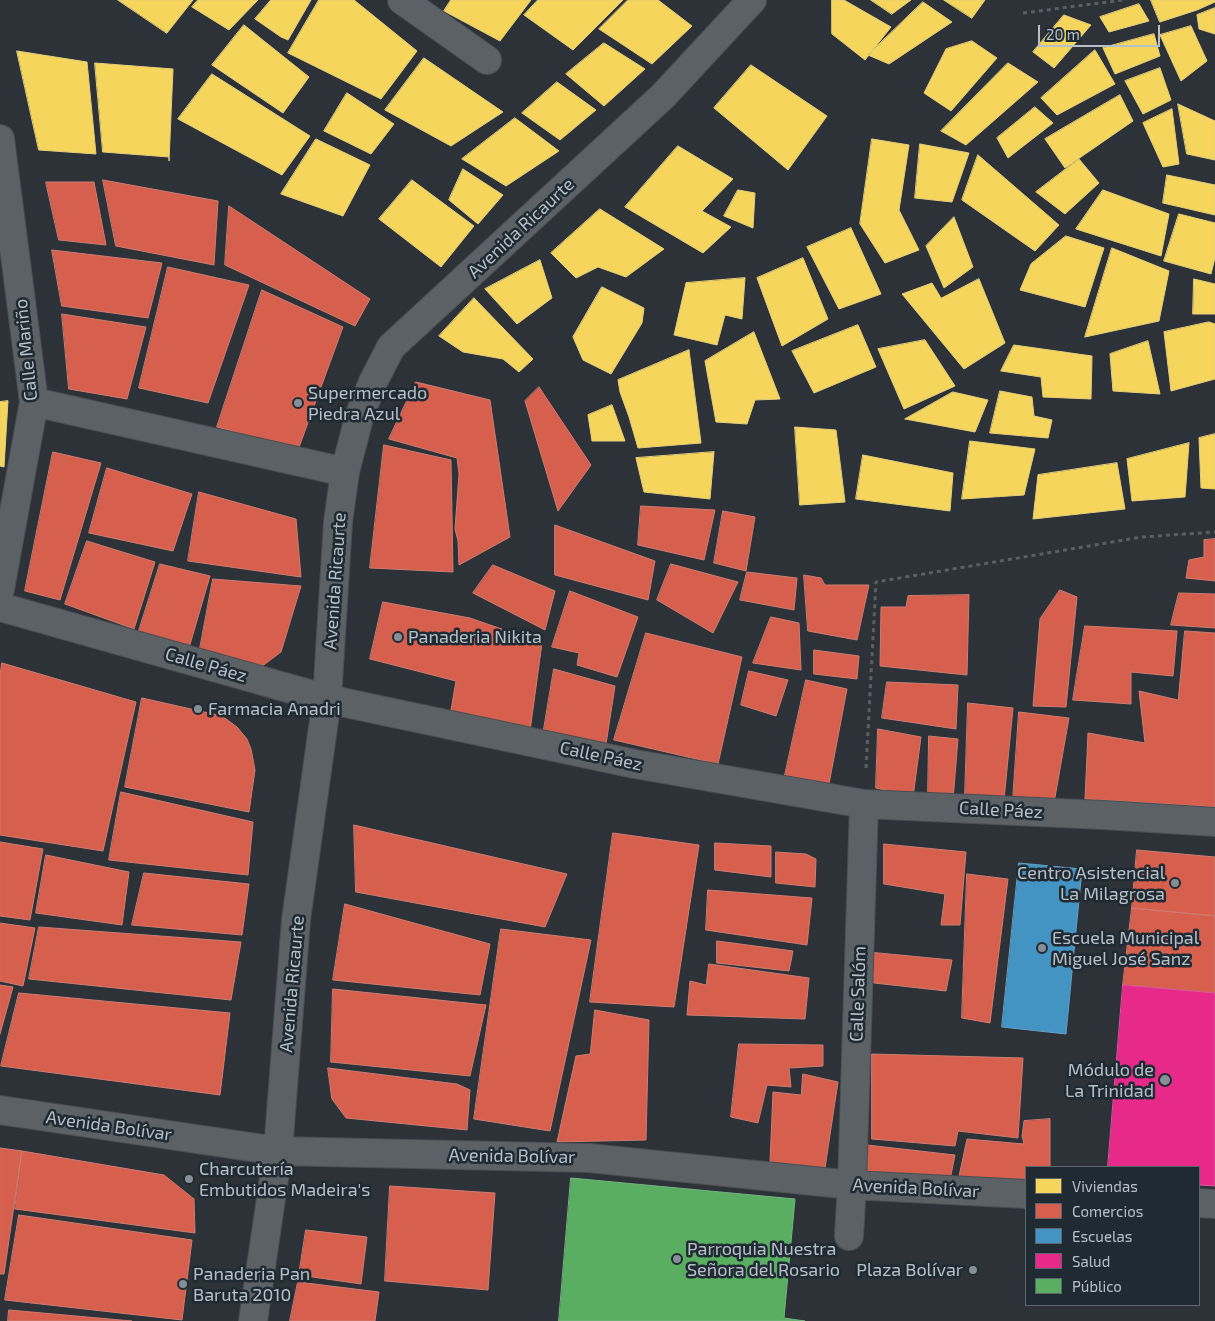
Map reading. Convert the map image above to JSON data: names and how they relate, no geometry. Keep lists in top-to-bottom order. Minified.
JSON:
{"streets":{"street":["Avenida Ricaurte","Calle Mariño","Calle Páez","Calle Salóm","Avenida Bolívar"]},"crossings":[["Avenida Ricaurte","Calle Páez"],["Avenida Ricaurte","Avenida Bolívar"],["Calle Páez","Calle Salóm"],["Calle Salóm","Avenida Bolívar"]],"places":["Supermercado Piedra Azul","Panaderia Nikita","Farmacia Anadri","Centro Asistencial La Milagrosa","Escuela Municipal Miguel José Sanz","Módulo de La Trinidad","Charcutería Embutidos Madeira's","Parroquia Nuestra Señora del Rosario","Plaza Bolívar","Panaderia Pan Baruta 2010"],"legend":["Viviendas","Comercios","Escuelas","Salud","Público"],"scale_bar":"20 m"}
